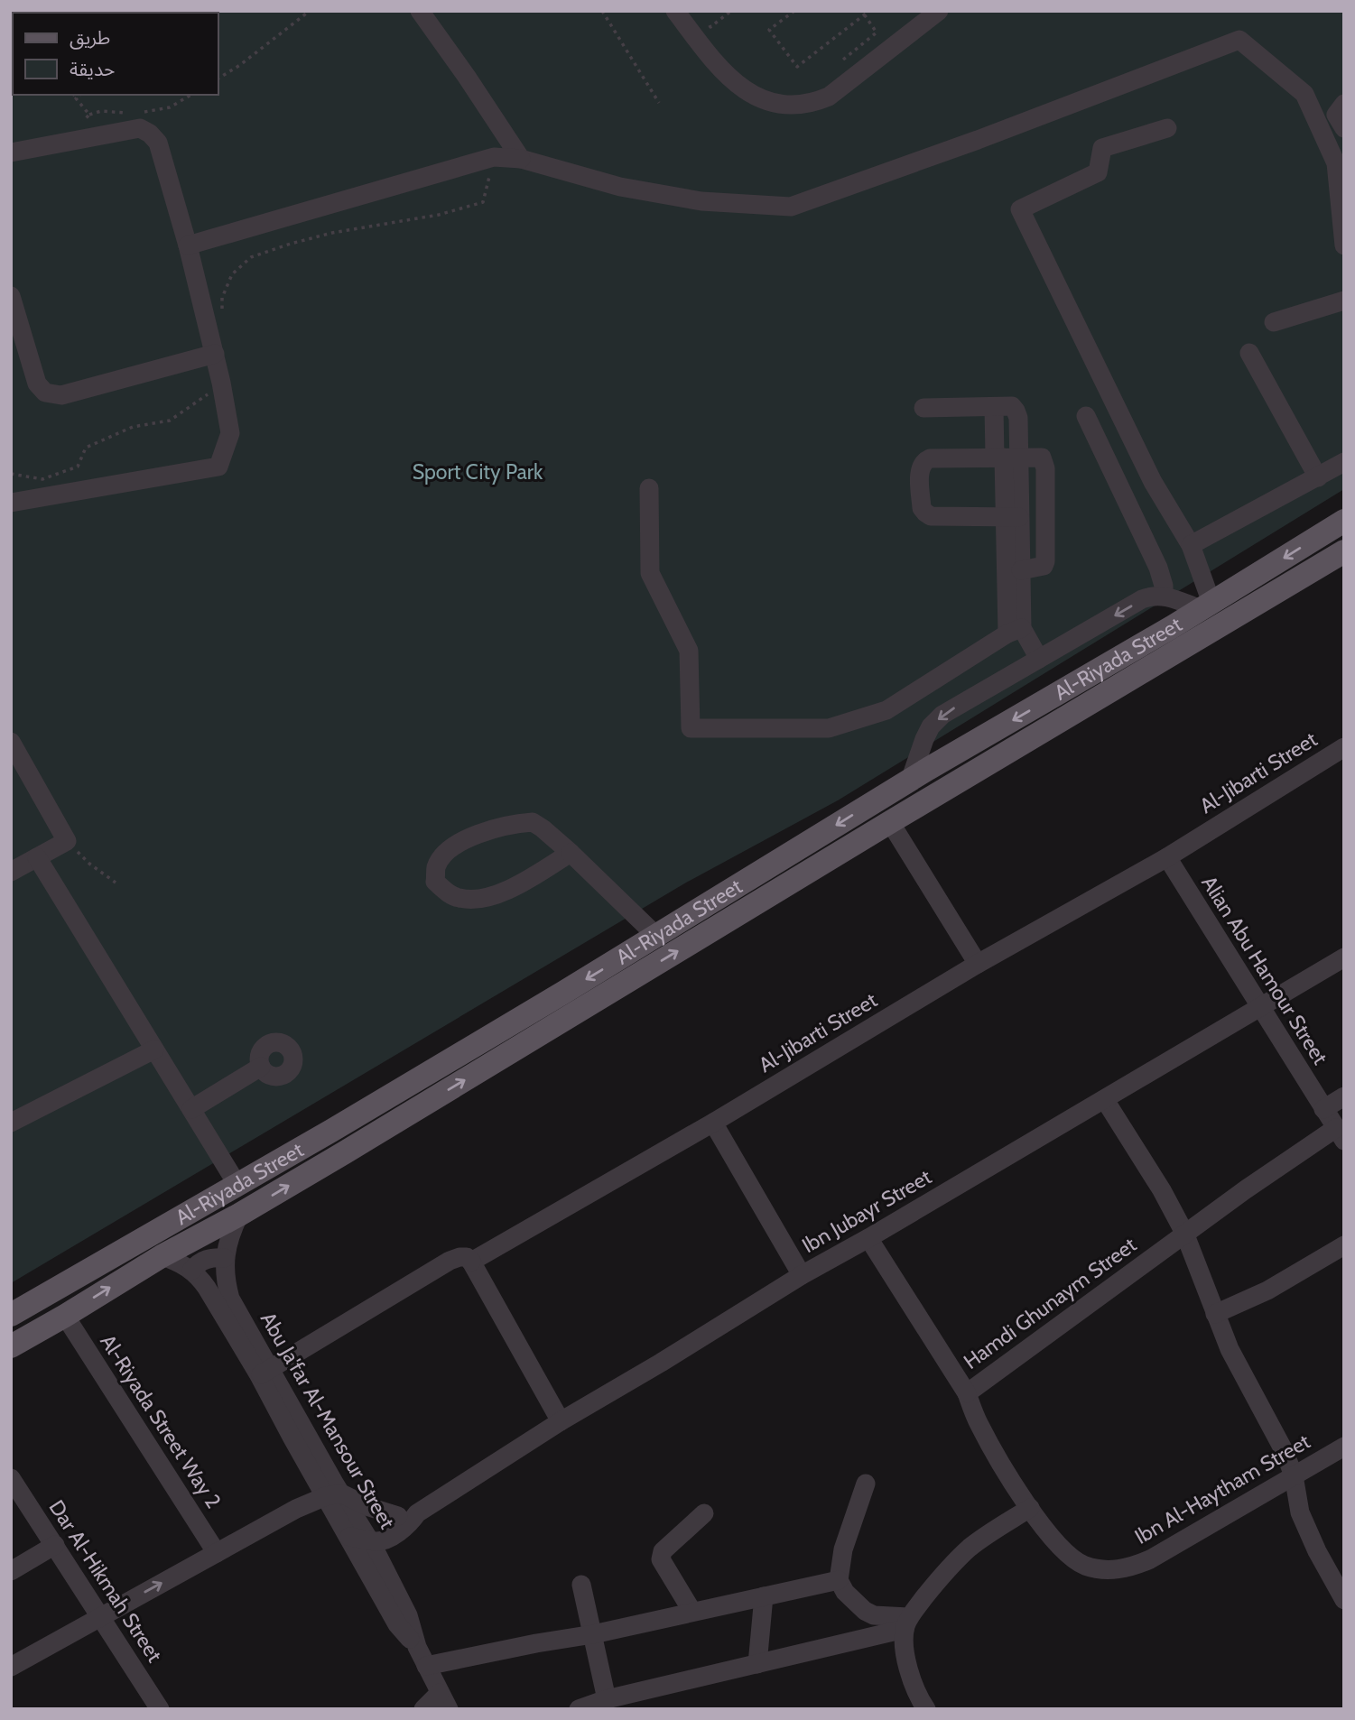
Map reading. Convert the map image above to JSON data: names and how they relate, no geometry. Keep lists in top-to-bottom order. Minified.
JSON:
{"streets":{"main road":["Al-Riyada Street"],"street":["Al-Jibarti Street","Alian Abu Hamour Street","Ibn Jubayr Street","Hamdi Ghunaym Street","Abu Ja'far Al-Mansour Street","Al-Riyada Street Way 2","Ibn Al-Haytham Street","Dar Al-Hikmah Street"]},"crossings":[["Al-Riyada Street","Abu Ja'far Al-Mansour Street"],["Al-Riyada Street","Al-Riyada Street Way 2"],["Al-Jibarti Street","Alian Abu Hamour Street"],["Alian Abu Hamour Street","Ibn Jubayr Street"],["Alian Abu Hamour Street","Hamdi Ghunaym Street"],["Ibn Jubayr Street","Abu Ja'far Al-Mansour Street"],["Hamdi Ghunaym Street","Ibn Al-Haytham Street"]],"parks":["Sport City Park"],"legend":["طريق","حديقة"]}
